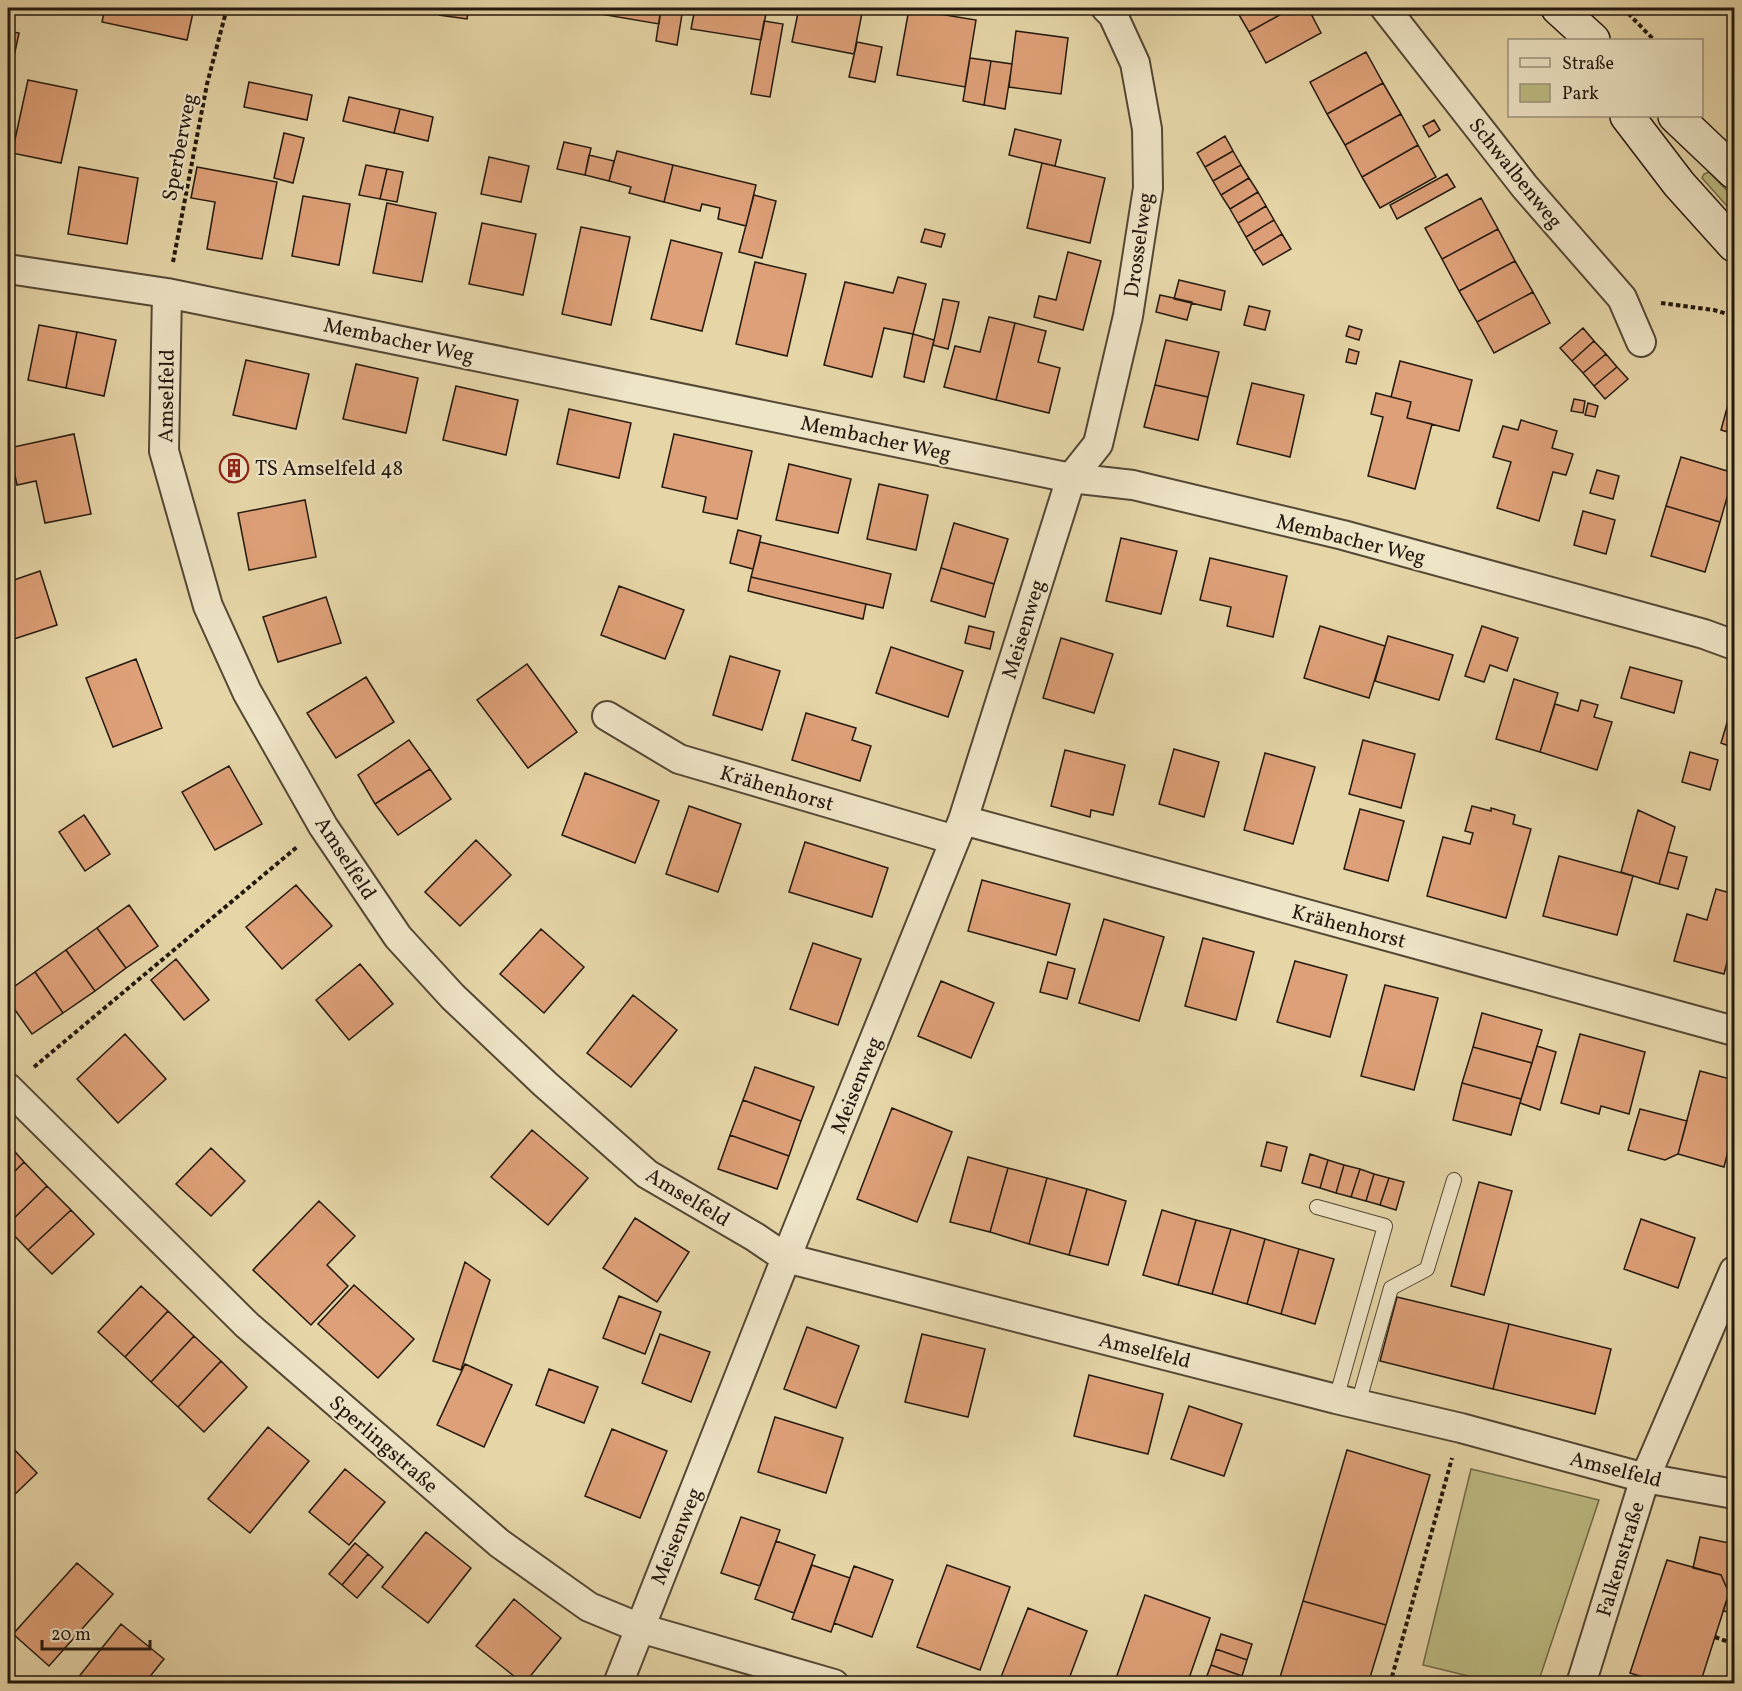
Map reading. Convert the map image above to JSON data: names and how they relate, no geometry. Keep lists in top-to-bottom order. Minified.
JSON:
{"streets":{"street":["Schwalbenweg","Drosselweg","Membacher Weg","Amselfeld","Meisenweg","Krähenhorst","Sperlingstraße","Falkenstraße"],"path":["Sperberweg"]},"crossings":[["Sperberweg","Membacher Weg"],["Sperberweg","Amselfeld"],["Drosselweg","Membacher Weg"],["Drosselweg","Meisenweg"],["Membacher Weg","Amselfeld"],["Membacher Weg","Meisenweg"],["Amselfeld","Meisenweg"],["Amselfeld","Falkenstraße"],["Meisenweg","Krähenhorst"],["Meisenweg","Sperlingstraße"]],"places":{"building":["TS Amselfeld 48"]},"legend":["Straße","Park"],"scale_bar":"20 m"}
